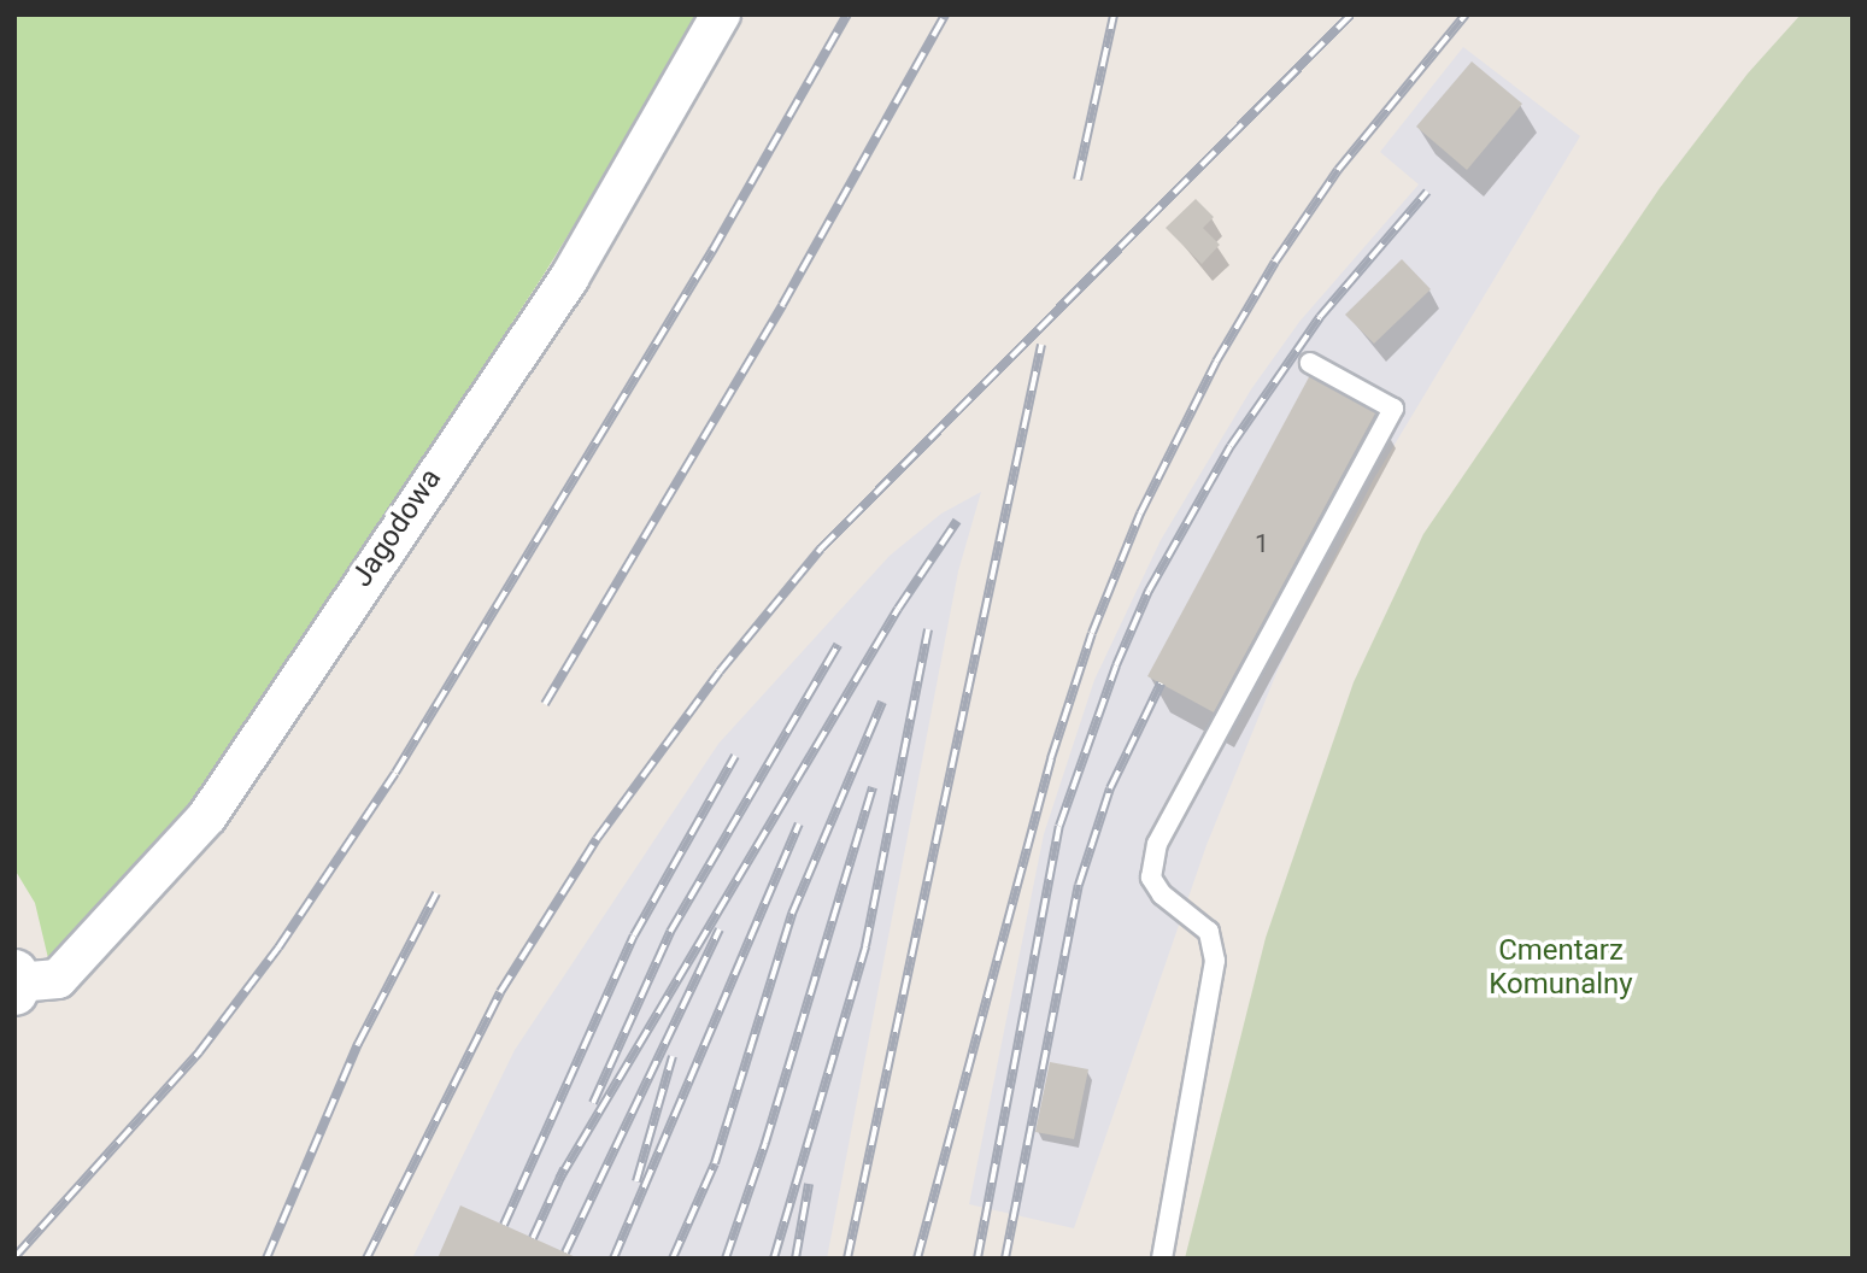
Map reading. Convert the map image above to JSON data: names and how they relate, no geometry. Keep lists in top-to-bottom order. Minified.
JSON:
{"streets":{"street":["Jagodowa"]},"parks":["Cmentarz Komunalny"],"house_numbers":["1"]}
